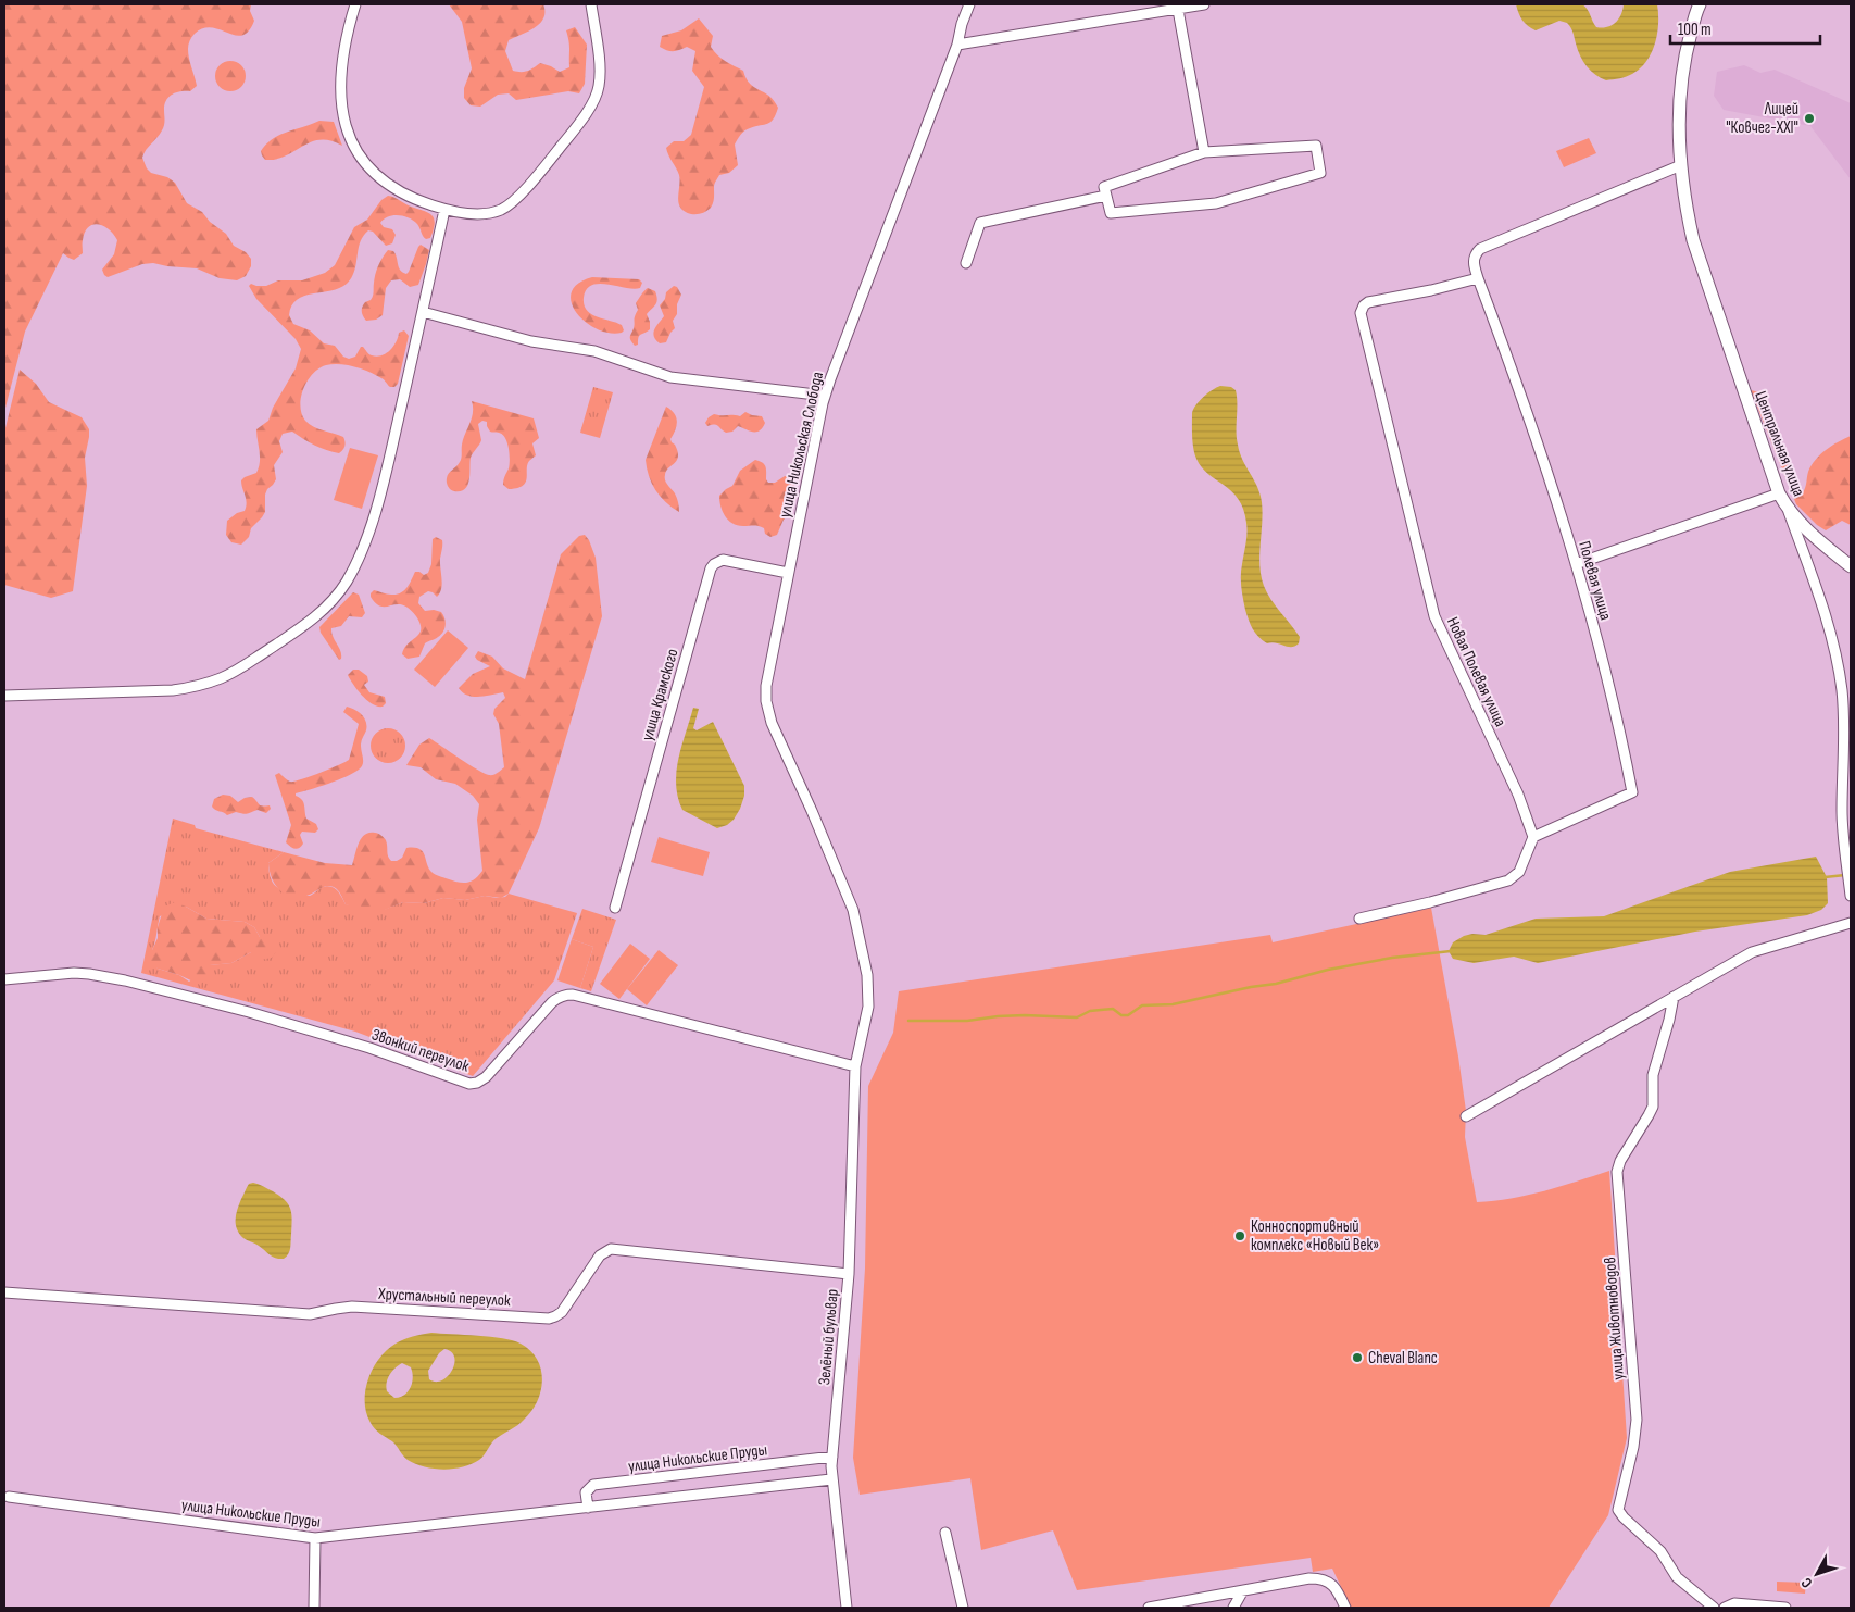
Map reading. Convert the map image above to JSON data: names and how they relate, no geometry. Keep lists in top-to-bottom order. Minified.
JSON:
{"streets":{"street":["Центральная улица","улица Никольская Слобода","Полевая улица","Новая Полевая улица","улица Крамского","Звонкий переулок","Хрустальный переулок","улица Животноводов","Зелёный бульвар","улица Никольские Пруды"]},"crossings":[["Центральная улица","Полевая улица"],["улица Никольская Слобода","улица Крамского"],["улица Никольская Слобода","Звонкий переулок"],["улица Никольская Слобода","Зелёный бульвар"],["Полевая улица","Новая Полевая улица"],["Звонкий переулок","Зелёный бульвар"],["Хрустальный переулок","Зелёный бульвар"],["Зелёный бульвар","улица Никольские Пруды"]],"places":["Лицей \"Ковчег-XXI\"","Конноспортивный комплекс «Новый Век»","Cheval Blanc"],"scale_bar":"100 m","north":"bottom left"}
